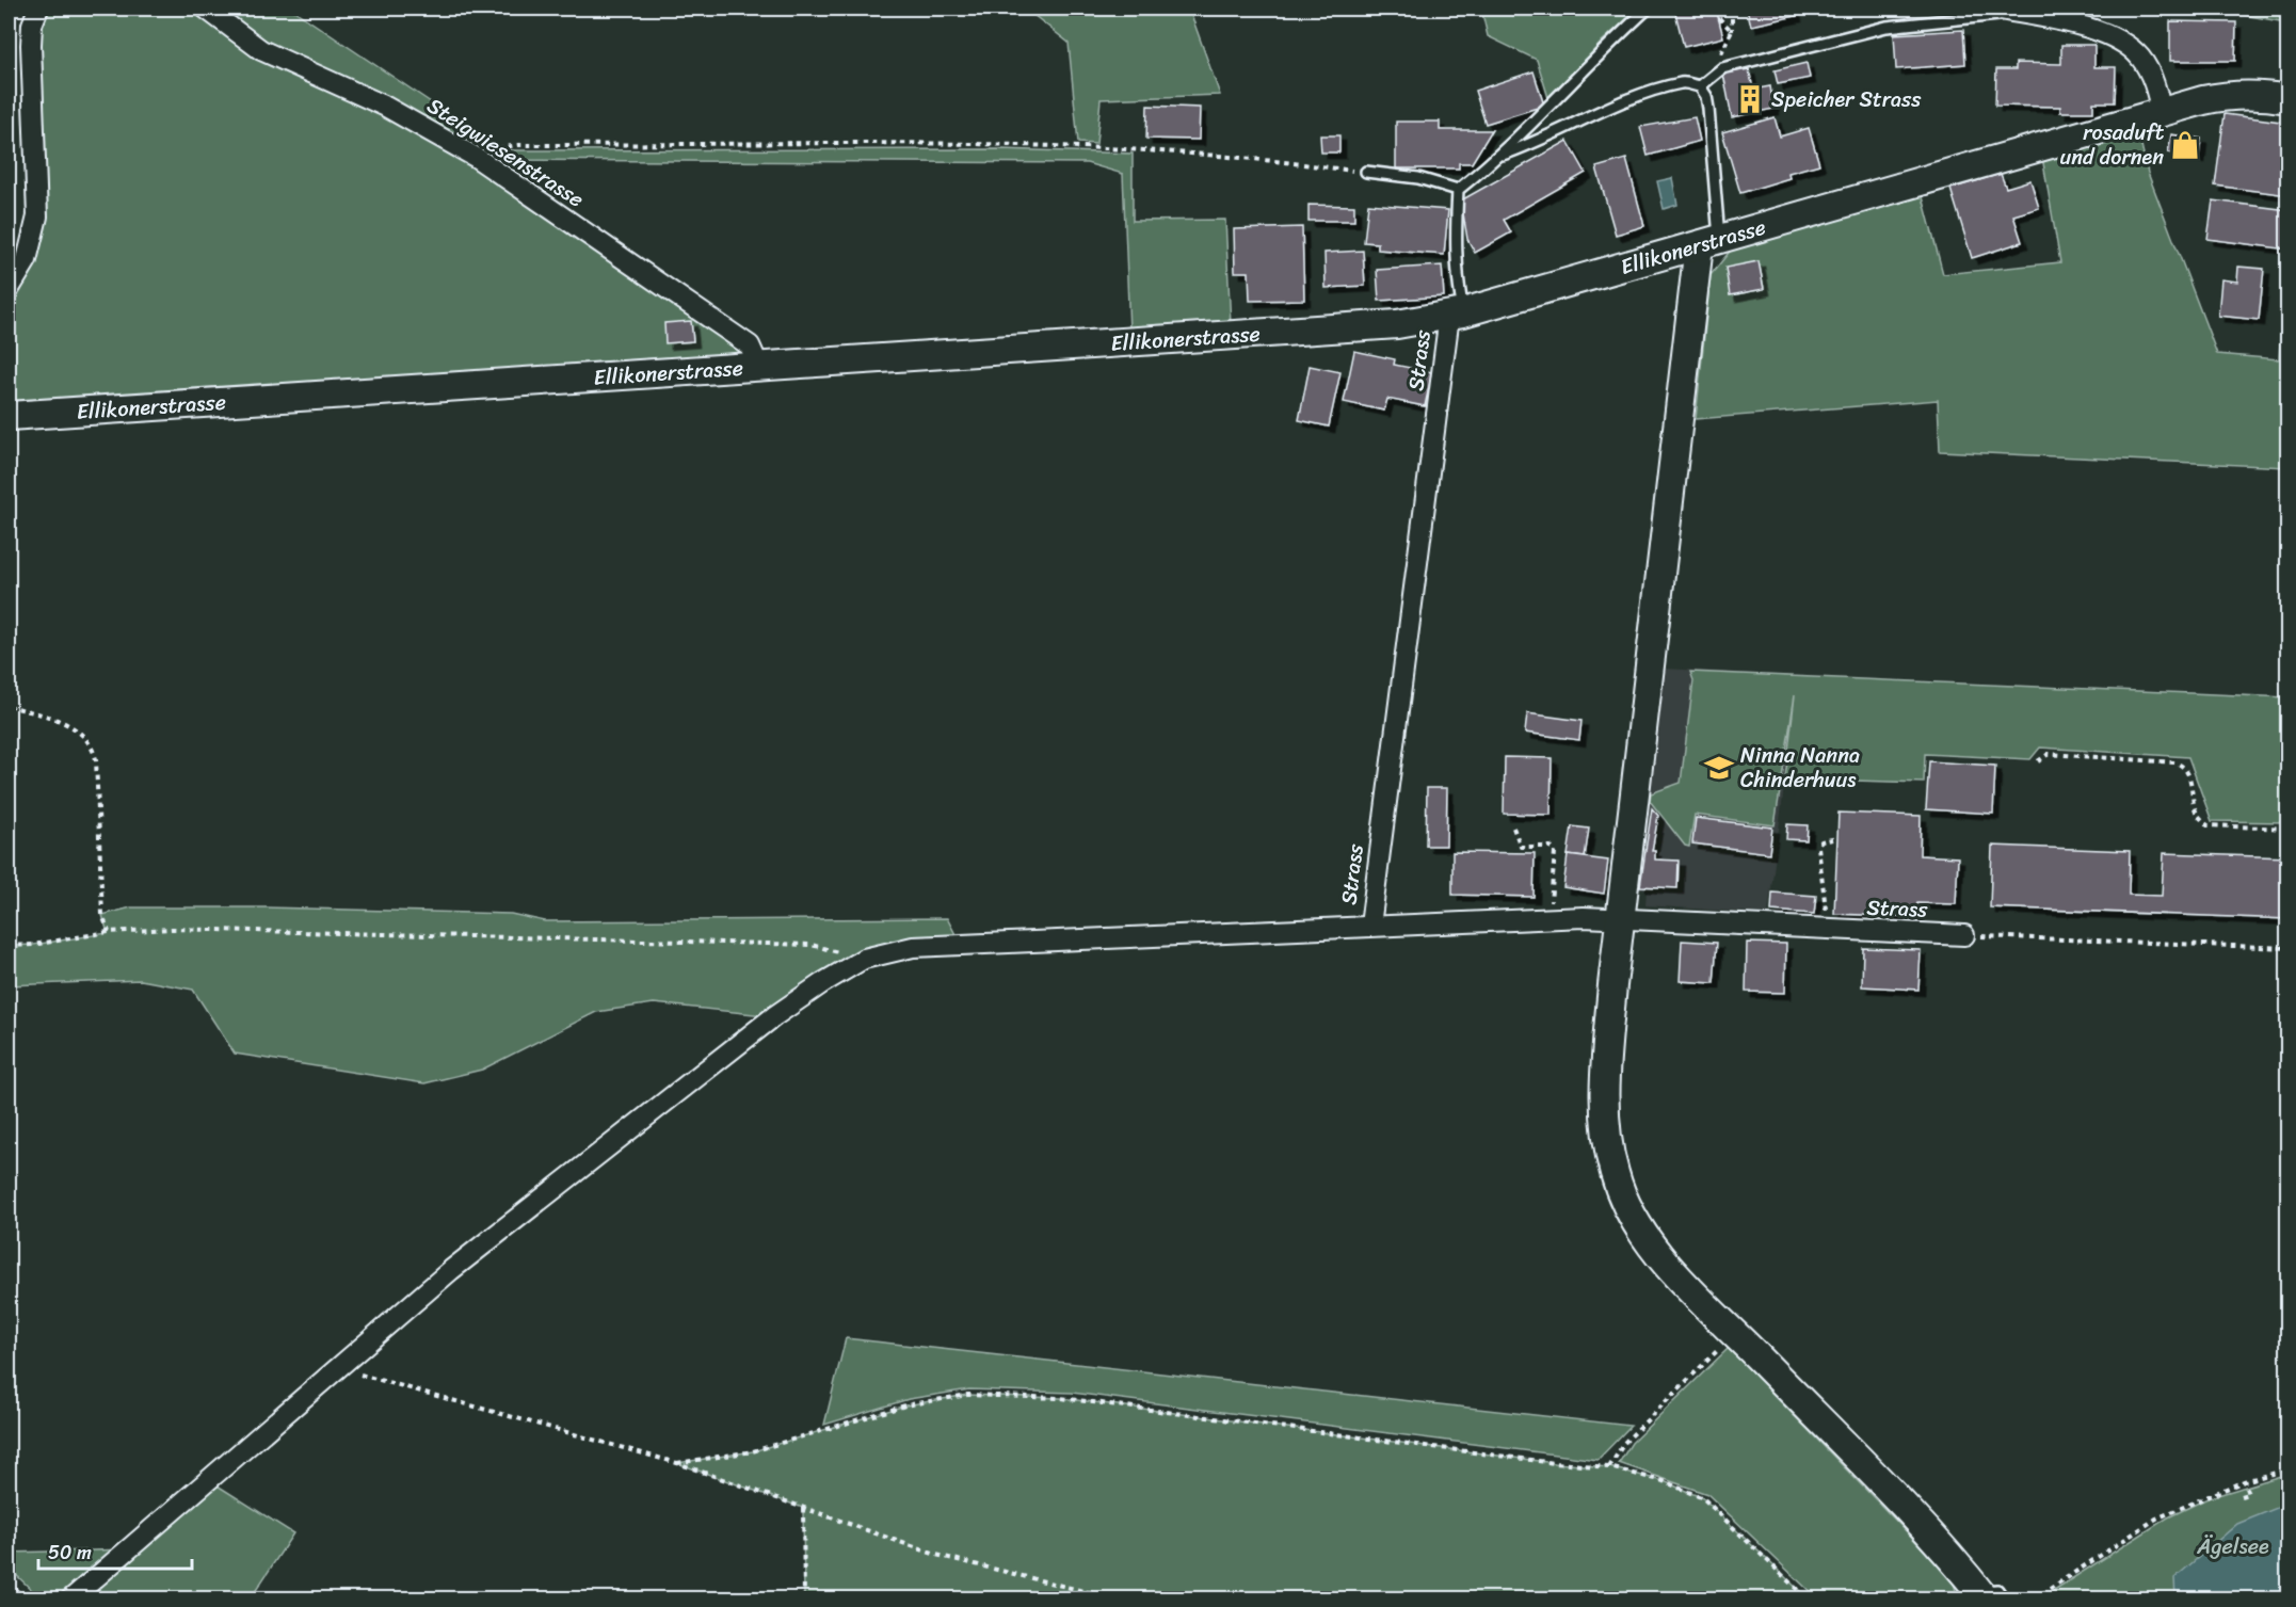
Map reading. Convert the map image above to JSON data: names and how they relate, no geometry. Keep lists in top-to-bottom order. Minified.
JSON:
{"streets":{"street":["Steigwiesenstrasse","Ellikonerstrasse","Strass"]},"crossings":[["Steigwiesenstrasse","Ellikonerstrasse"],["Ellikonerstrasse","Strass"]],"parks":["Ägelsee"],"places":{"building":["Speicher Strass"],"shop":["rosaduft und dornen"],"school or university":["Ninna Nanna Chinderhuus"]},"scale_bar":"50 m"}
